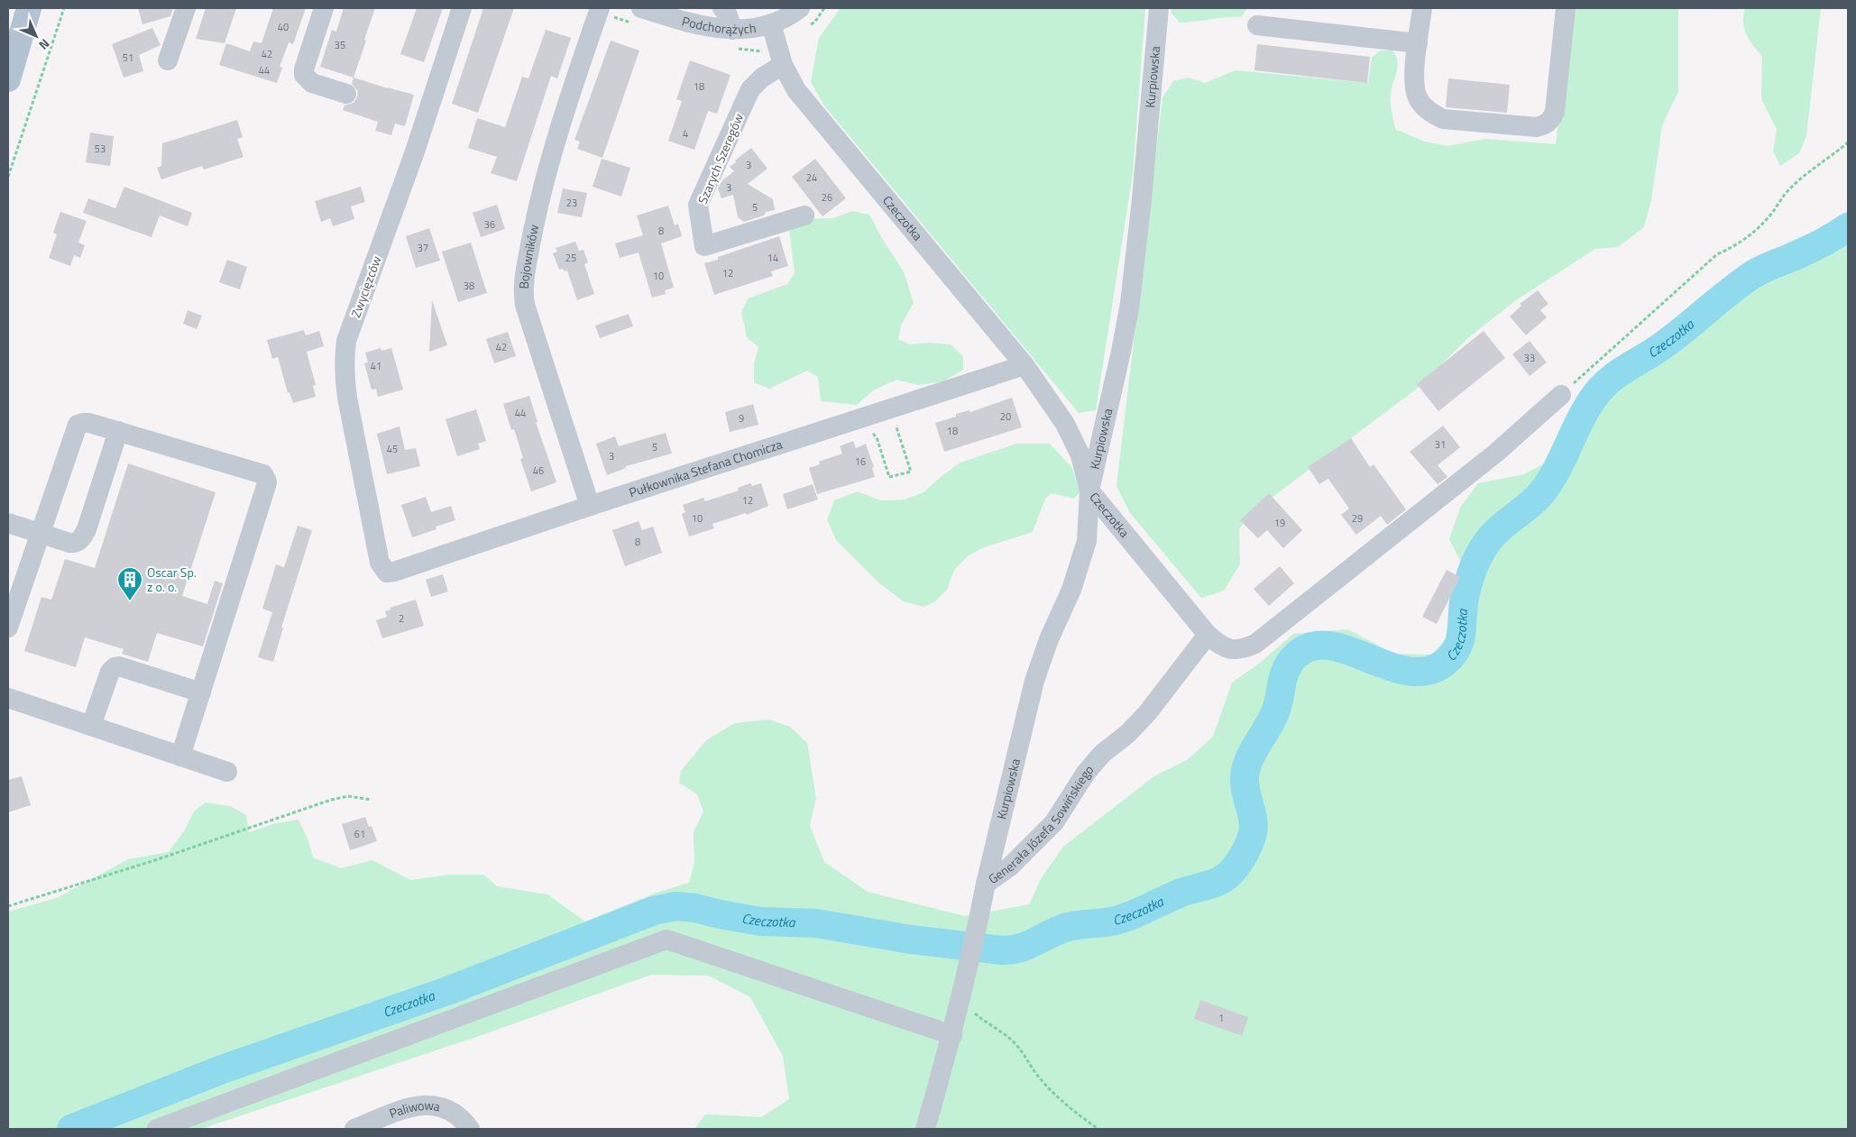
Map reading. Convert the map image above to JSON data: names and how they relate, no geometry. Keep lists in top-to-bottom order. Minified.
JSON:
{"streets":{"street":["Podchorążych","Kurpiowska","Szarych Szeregów","Czeczotka","Bojowników","Zwycięzców","Pułkownika Stefana Chomicza","Generała Józefa Sowińskiego","Paliwowa"]},"crossings":[["Podchorążych","Czeczotka"],["Kurpiowska","Czeczotka"],["Kurpiowska","Generała Józefa Sowińskiego"],["Szarych Szeregów","Czeczotka"],["Czeczotka","Pułkownika Stefana Chomicza"],["Czeczotka","Generała Józefa Sowińskiego"],["Bojowników","Pułkownika Stefana Chomicza"],["Zwycięzców","Pułkownika Stefana Chomicza"]],"water":["Czeczotka"],"places":{"building":["Oscar Sp. z o. o."]},"house_numbers":["40","35","42","51","44","18","4","53","3","24","3","26","23","5","36","8","37","25","14","12","10","38","42","33","41","44","20","9","18","31","5","45","3","16","46","12","10","29","19","8","2","61","1"],"north":"bottom right"}
